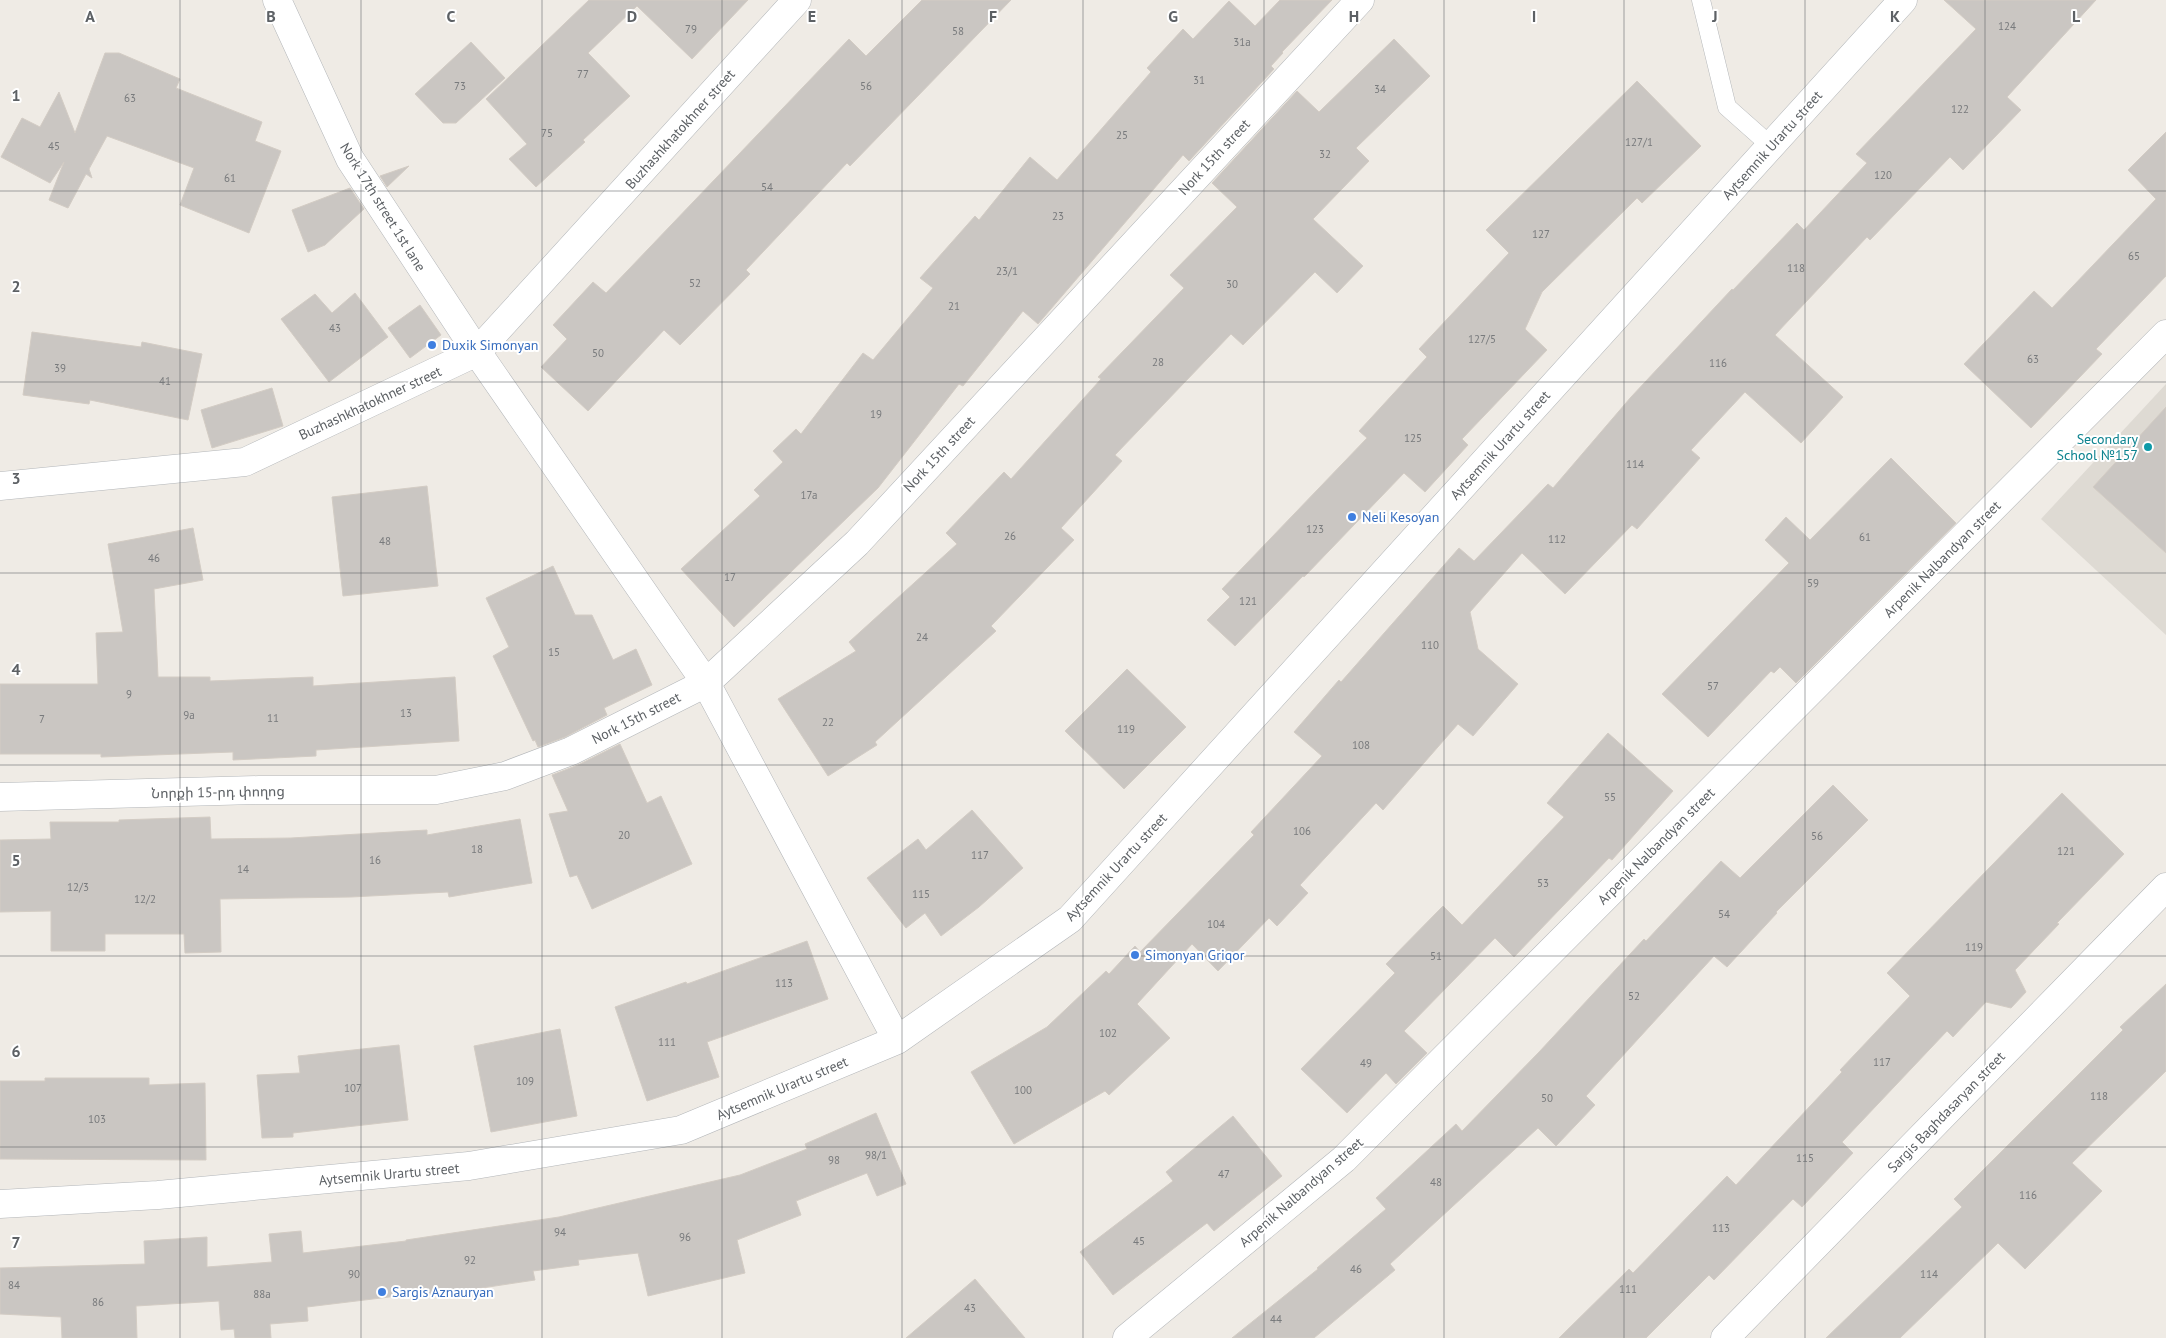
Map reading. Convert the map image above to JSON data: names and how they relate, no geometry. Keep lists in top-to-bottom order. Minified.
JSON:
{"streets":{"street":["Buzhashkhatokhner street","Aytsemnik Urartu street","Nork 15th street","Nork 17th street 1st lane","Arpenik Nalbandyan street","Sargis Baghdasaryan street"]},"crossings":[["Buzhashkhatokhner street","Nork 17th street 1st lane"],["Aytsemnik Urartu street","Nork 17th street 1st lane"],["Nork 15th street","Nork 17th street 1st lane"]],"places":["Duxik Simonyan","Secondary School №157","Neli Kesoyan","Simonyan Griqor","Sargis Aznauryan"],"house_numbers":["124","79","58","31a","77","31","73","56","34","63","122","75","25","127/1","45","32","120","61","54","23","127","65","118","23/1","52","30","21","43","127/5","50","63","28","116","39","41","19","125","114","17a","123","26","61","112","48","46","17","59","121","24","110","15","57","9","13","9a","11","7","22","119","108","55","106","20","56","18","121","117","16","14","53","12/3","115","12/2","54","104","119","51","113","52","102","111","117","49","109","107","100","118","50","103","98/1","115","98","47","48","116","113","94","96","45","92","46","90","114","84","111","88a","86","43","44"],"grid":{"columns":["A","B","C","D","E","F","G","H","I","J","K","L"],"rows":["1","2","3","4","5","6","7"]}}
